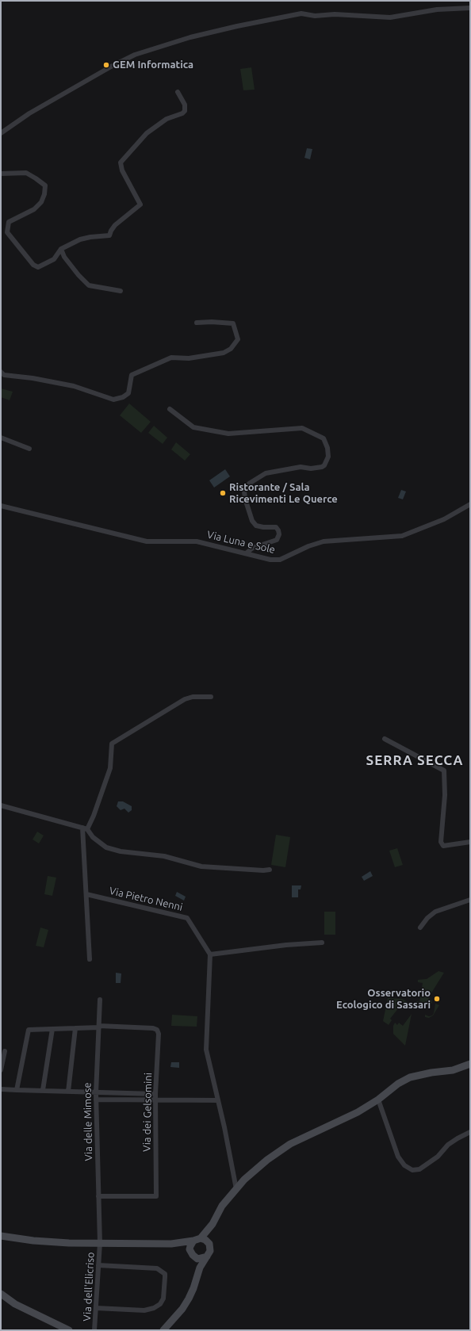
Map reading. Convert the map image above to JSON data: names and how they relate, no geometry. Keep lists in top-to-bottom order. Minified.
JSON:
{"streets":{"street":["Via Luna e Sole","Via Pietro Nenni","Via dei Gelsomini","Via delle Mimose","Via dell'Elicriso"]},"crossings":[["Via dei Gelsomini","Via delle Mimose"],["Via delle Mimose","Via dell'Elicriso"]],"districts":["SERRA SECCA"],"places":["GEM Informatica","Ristorante / Sala Ricevimenti Le Querce","Osservatorio Ecologico di Sassari"]}
